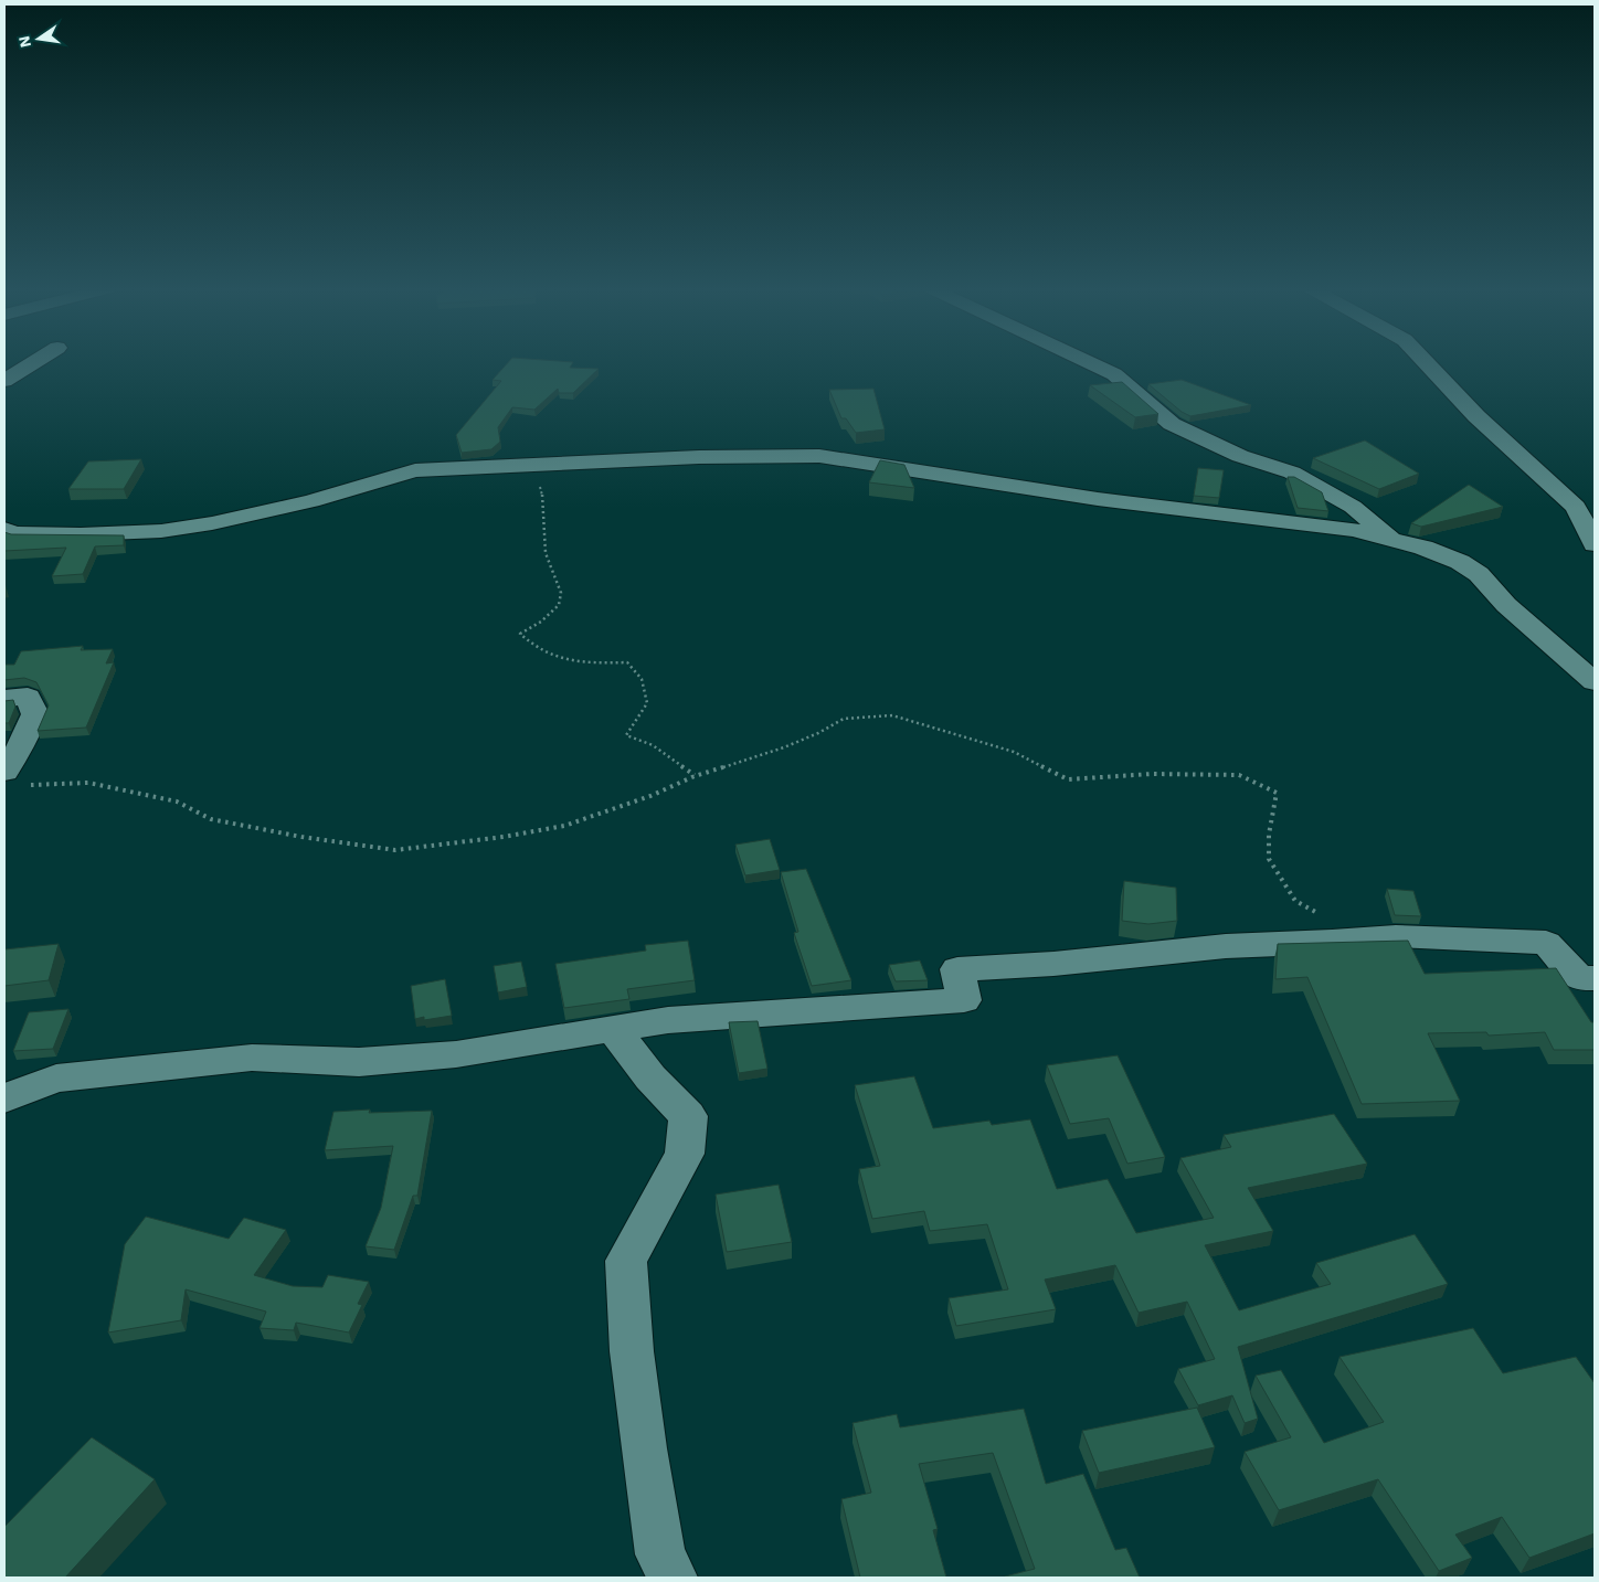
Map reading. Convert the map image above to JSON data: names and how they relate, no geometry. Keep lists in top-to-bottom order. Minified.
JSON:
{"north":"left"}
